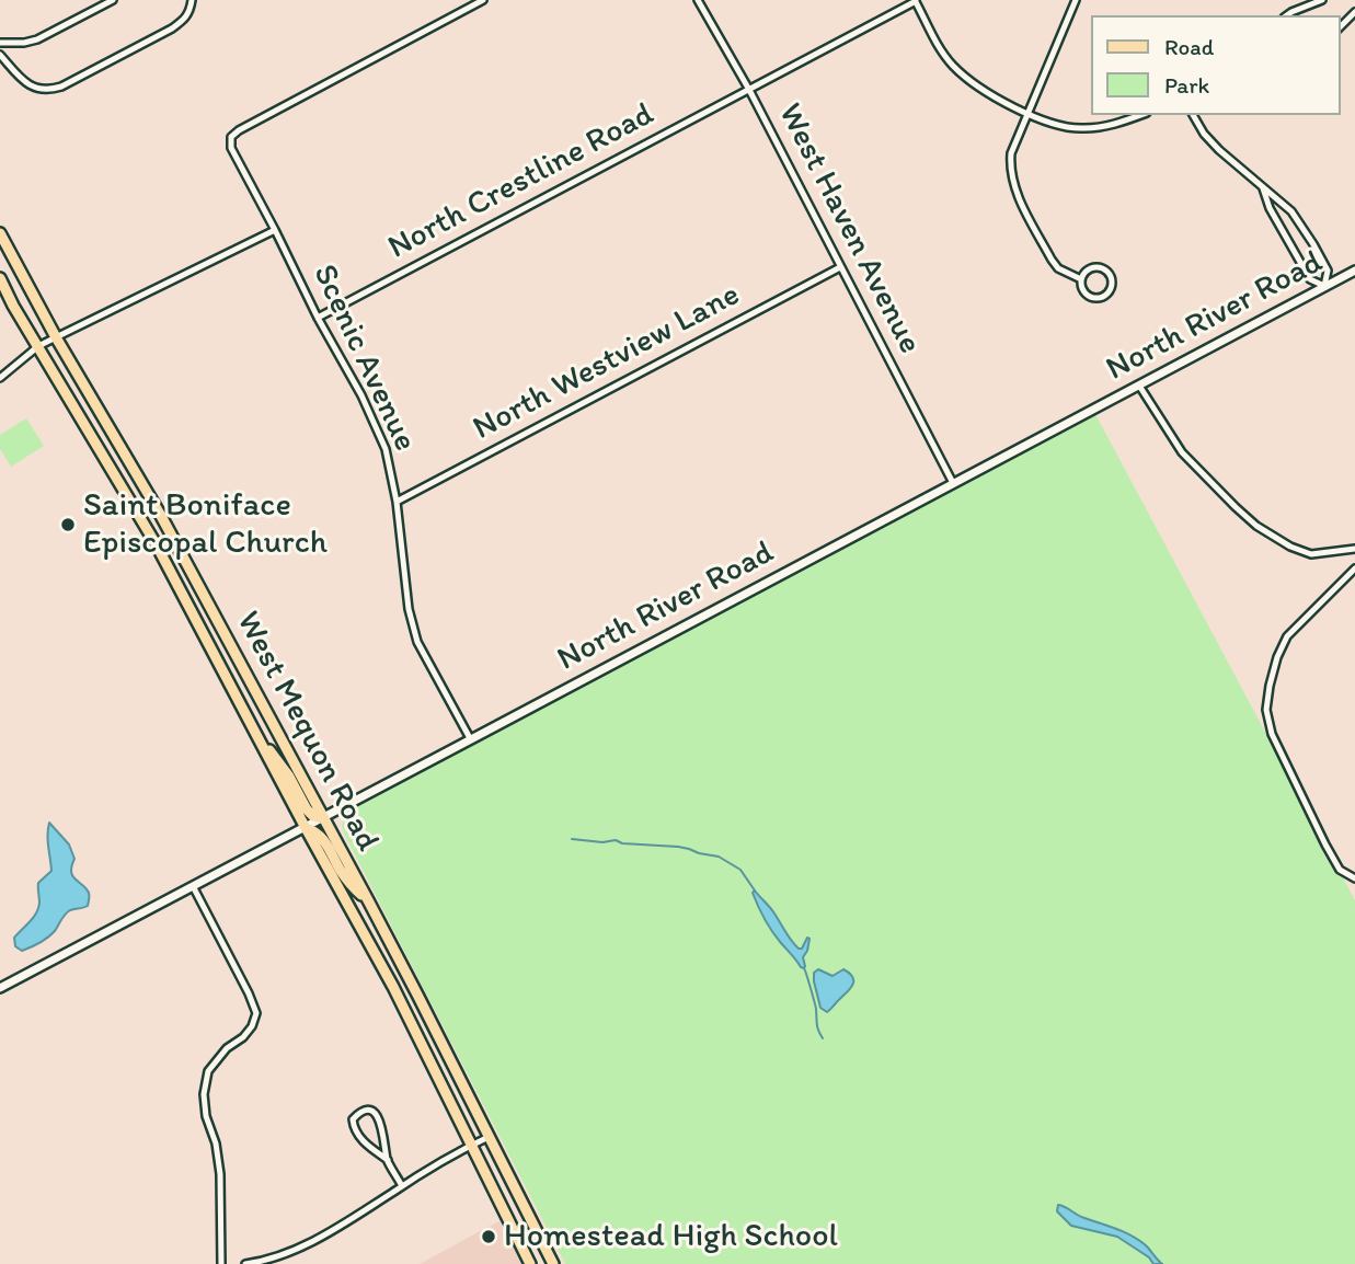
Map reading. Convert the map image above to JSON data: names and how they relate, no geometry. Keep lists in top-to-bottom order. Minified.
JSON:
{"streets":{"main road":["West Mequon Road"],"street":["North Crestline Road","West Haven Avenue","North River Road","Scenic Avenue","North Westview Lane"]},"crossings":[["North Crestline Road","West Haven Avenue"],["North Crestline Road","Scenic Avenue"],["West Haven Avenue","North River Road"],["West Haven Avenue","North Westview Lane"],["North River Road","Scenic Avenue"],["North River Road","West Mequon Road"],["Scenic Avenue","North Westview Lane"]],"places":["Saint Boniface Episcopal Church","Homestead High School"],"legend":["Road","Park"]}
